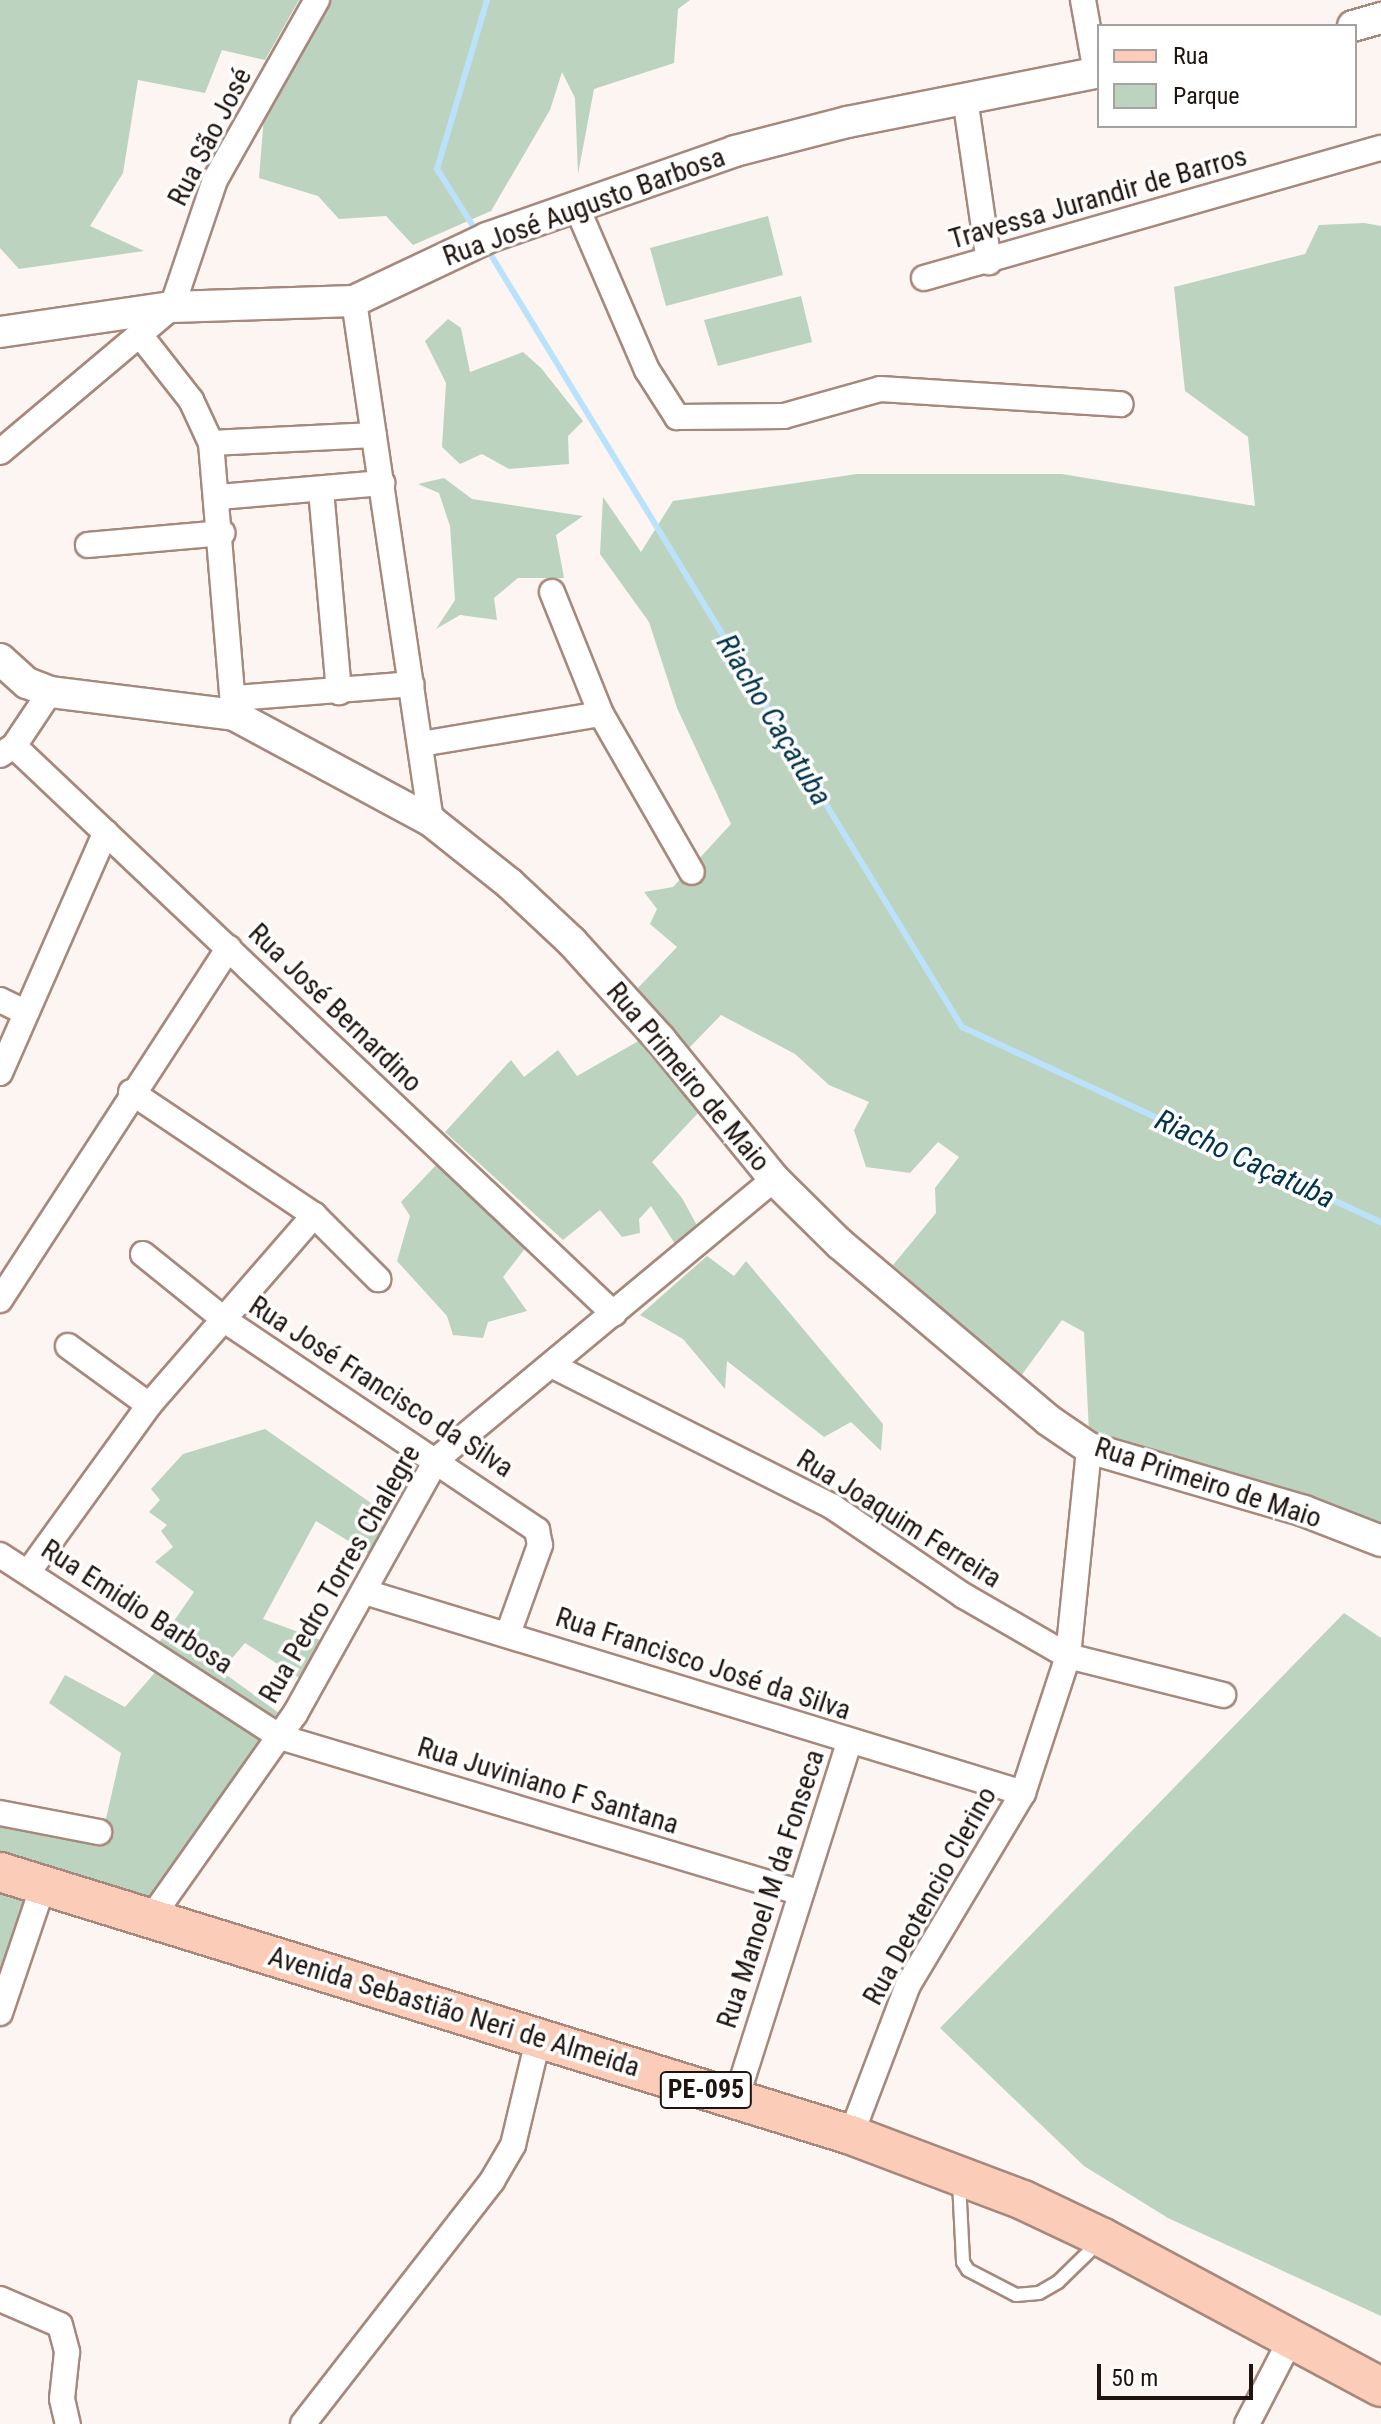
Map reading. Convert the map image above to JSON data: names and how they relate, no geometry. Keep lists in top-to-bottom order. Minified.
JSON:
{"streets":{"main road":["Avenida Sebastião Neri de Almeida","PE-095"],"street":["Rua São José","Travessa Jurandir de Barros","Rua José Augusto Barbosa","Rua José Bernardino","Rua Primeiro de Maio","Rua José Francisco da Silva","Rua Joaquim Ferreira","Rua Pedro Torres Chalegre","Rua Emidio Barbosa","Rua Francisco José da Silva","Rua Juviniano F Santana","Rua Manoel M da Fonseca","Rua Deotencio Clerino"]},"crossings":[["Rua José Bernardino","Rua Pedro Torres Chalegre"],["Rua Primeiro de Maio","Rua Pedro Torres Chalegre"],["Rua Primeiro de Maio","Rua Deotencio Clerino"],["Rua José Francisco da Silva","Rua Pedro Torres Chalegre"],["Rua José Francisco da Silva","Rua Francisco José da Silva"],["Rua Joaquim Ferreira","Rua Pedro Torres Chalegre"],["Rua Joaquim Ferreira","Rua Deotencio Clerino"],["Rua Pedro Torres Chalegre","Rua Emidio Barbosa"],["Rua Pedro Torres Chalegre","Rua Francisco José da Silva"],["Rua Pedro Torres Chalegre","Rua Juviniano F Santana"],["Rua Pedro Torres Chalegre","Avenida Sebastião Neri de Almeida"],["Rua Emidio Barbosa","Rua Juviniano F Santana"],["Rua Francisco José da Silva","Rua Manoel M da Fonseca"],["Rua Francisco José da Silva","Rua Deotencio Clerino"],["Rua Juviniano F Santana","Rua Manoel M da Fonseca"],["Rua Manoel M da Fonseca","Avenida Sebastião Neri de Almeida"],["Rua Deotencio Clerino","Avenida Sebastião Neri de Almeida"]],"water":["Riacho Caçatuba"],"legend":["Rua","Parque"],"scale_bar":"50 m"}
